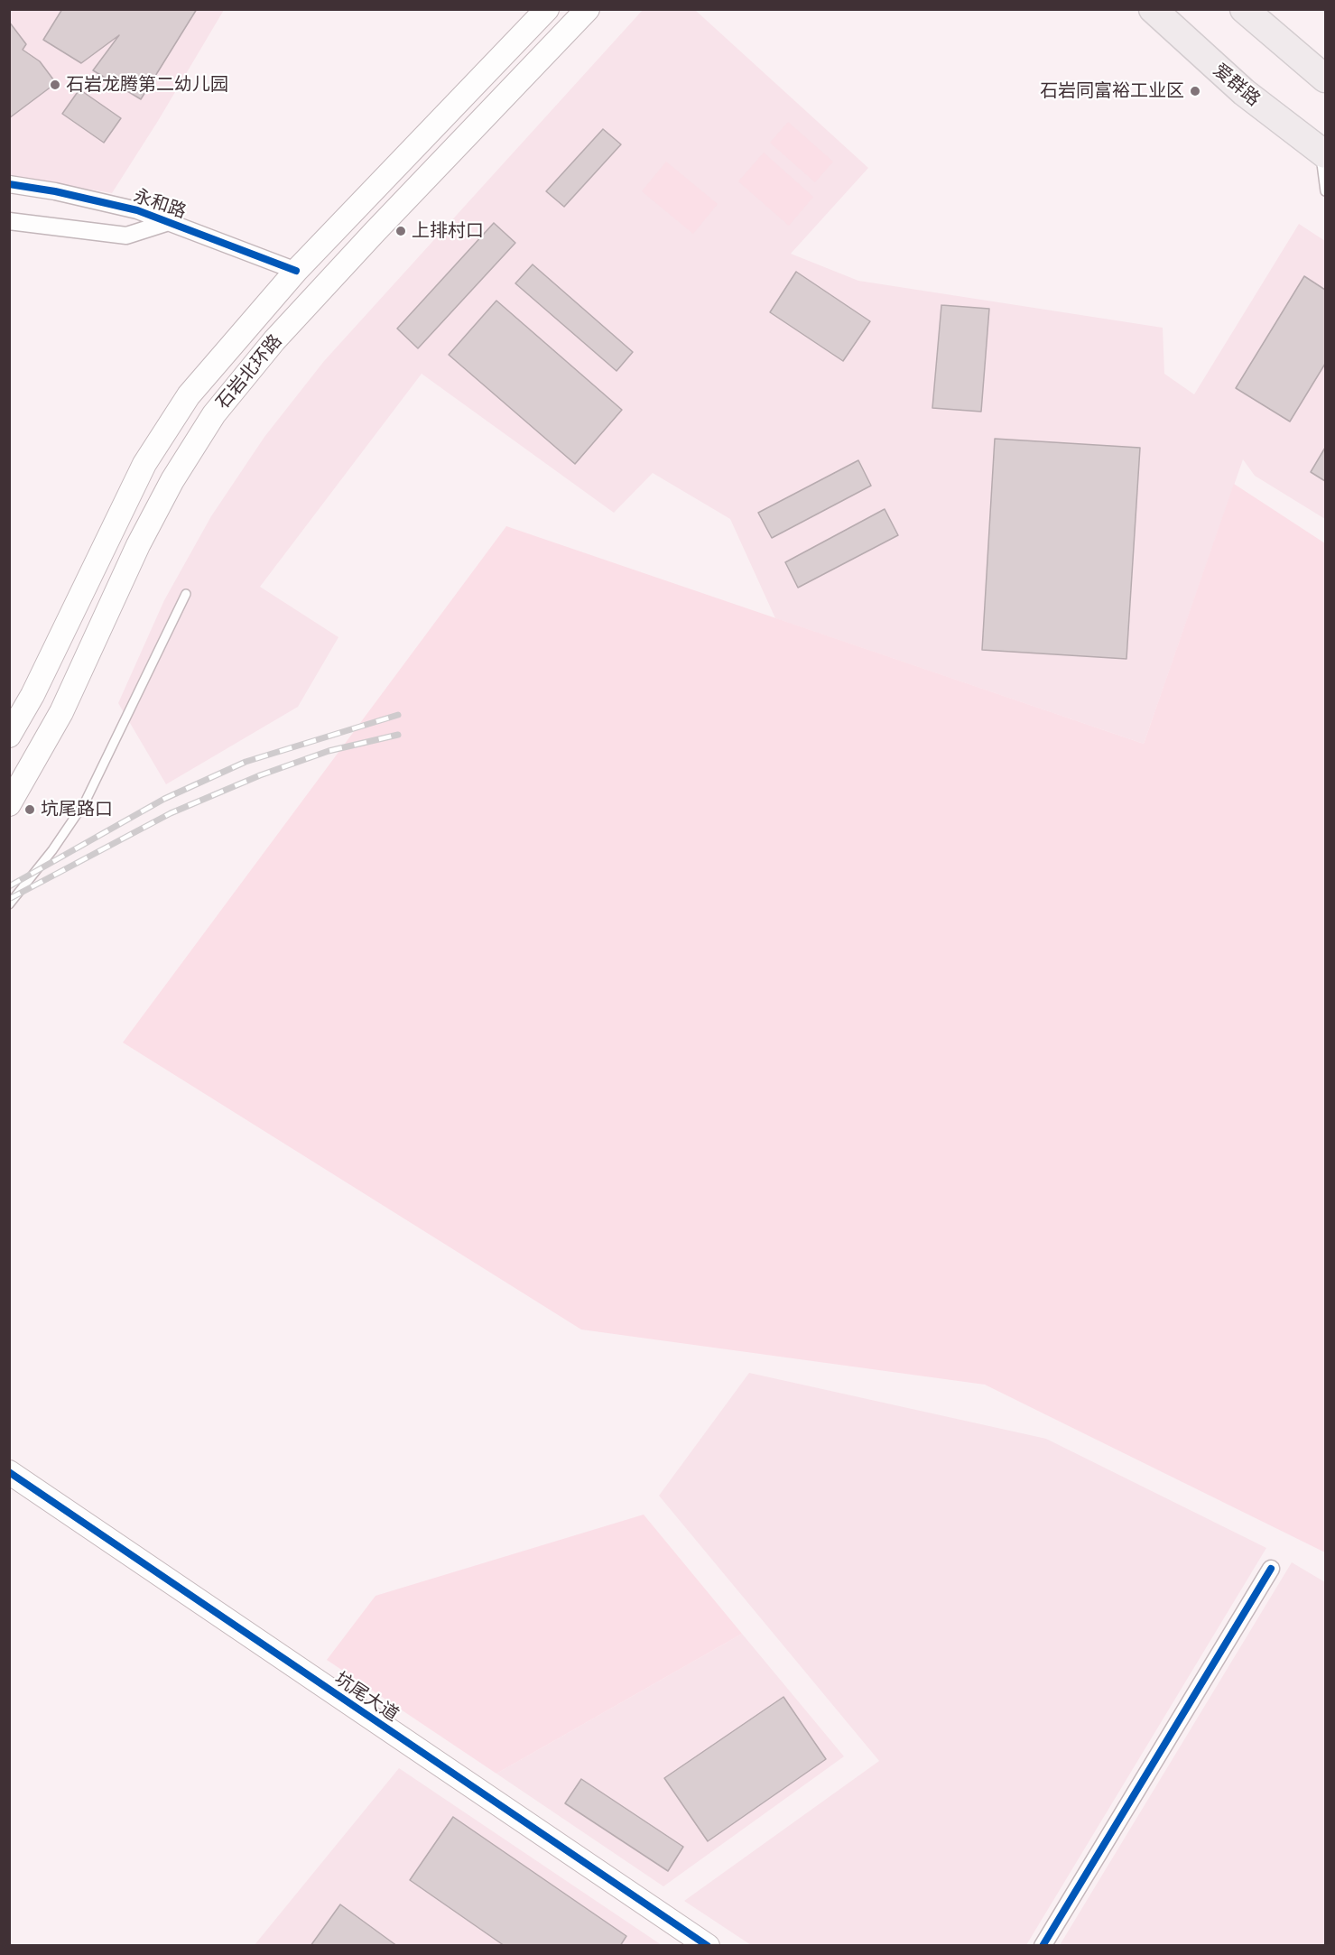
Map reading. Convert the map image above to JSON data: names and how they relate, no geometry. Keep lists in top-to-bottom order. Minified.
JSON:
{"streets":{"main road":["爱群路","石岩北环路","坑尾大道"],"street":["永和路"]},"crossings":[["永和路","石岩北环路"]],"places":["石岩龙腾第二幼儿园","石岩同富裕工业区","上排村口","坑尾路口"]}
